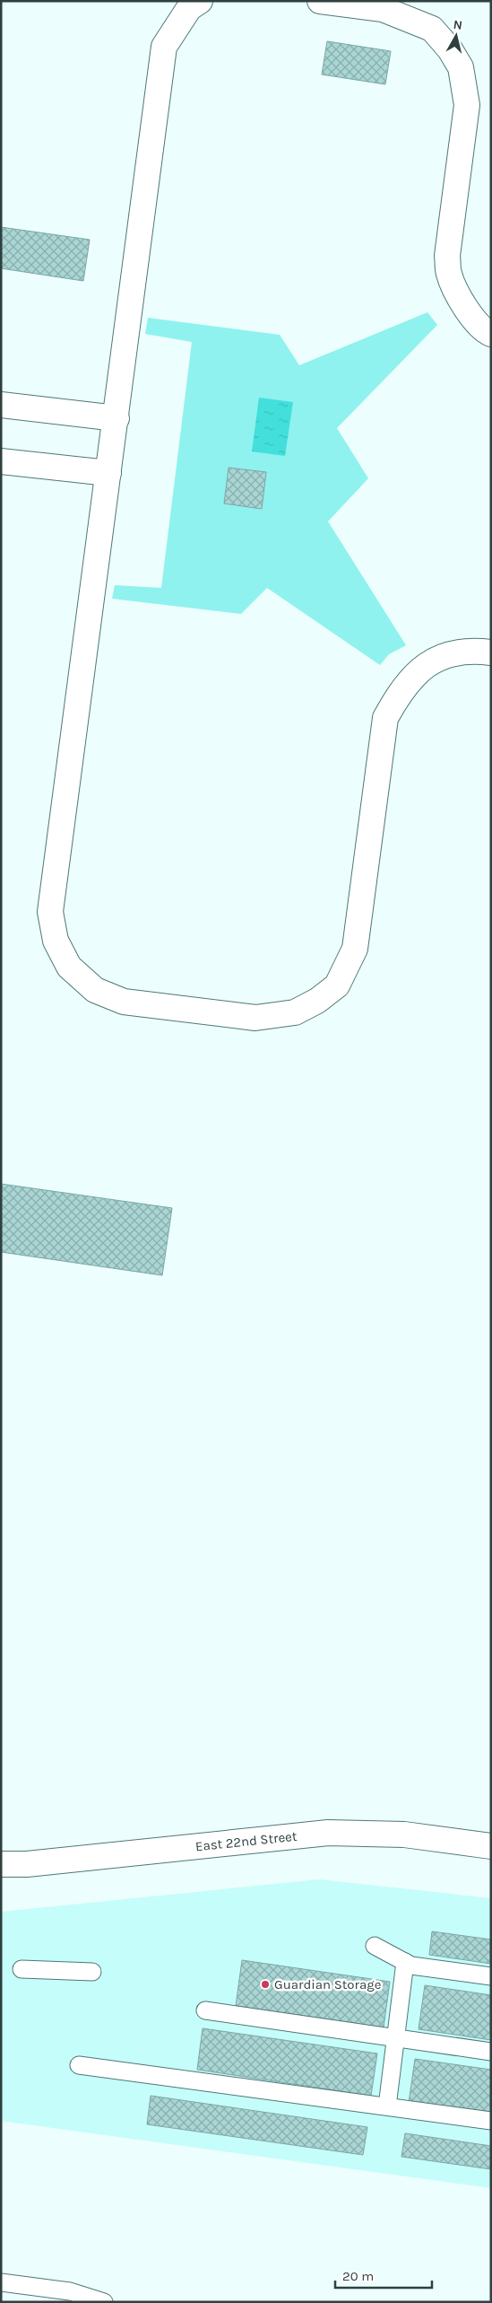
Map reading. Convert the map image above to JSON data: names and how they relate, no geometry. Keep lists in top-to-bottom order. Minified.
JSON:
{"streets":{"street":["East 22nd Street"]},"places":["Guardian Storage"],"scale_bar":"20 m","north":"top"}
